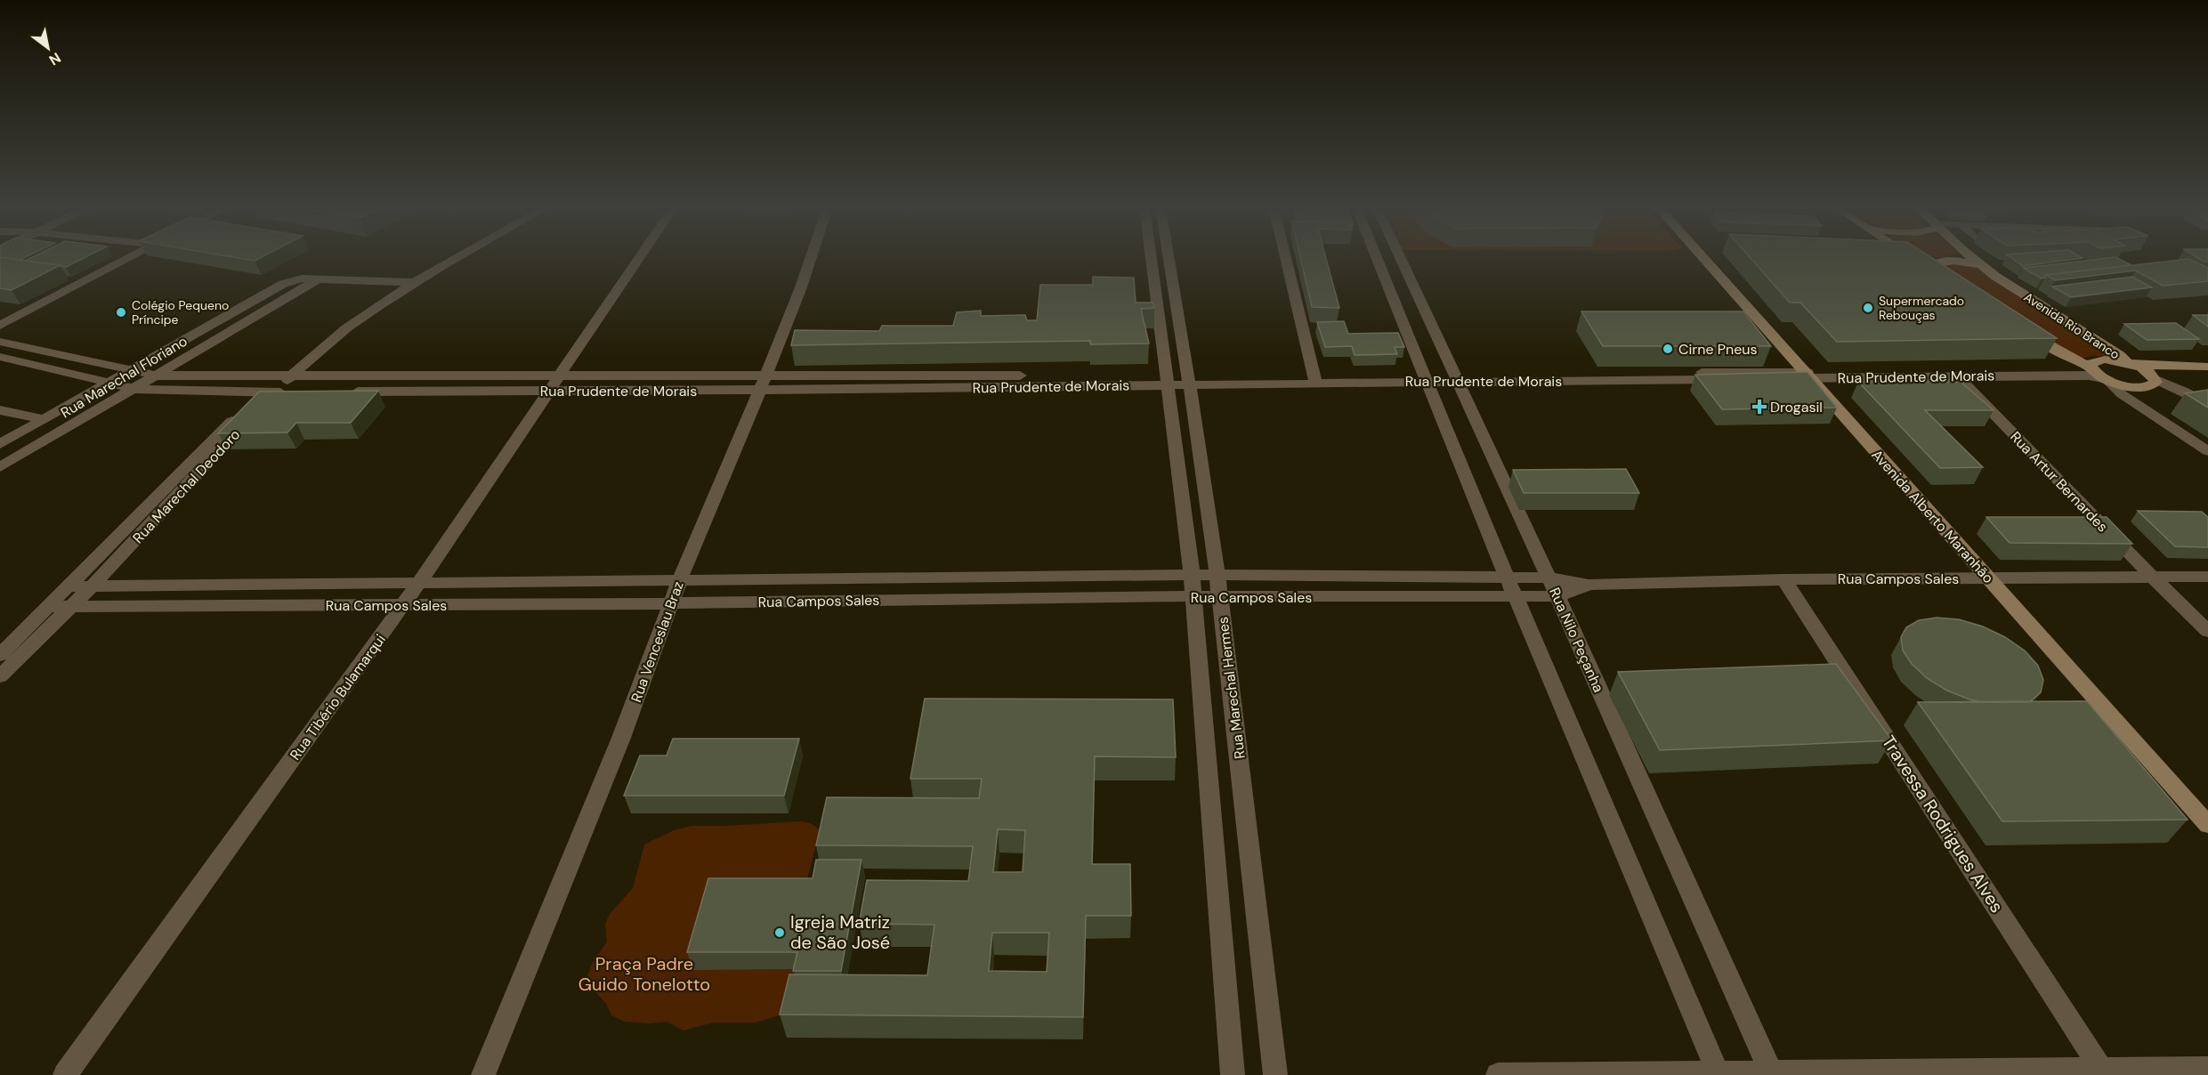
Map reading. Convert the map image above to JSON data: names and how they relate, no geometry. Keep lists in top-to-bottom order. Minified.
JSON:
{"streets":{"main road":["Avenida Rio Branco","Avenida Alberto Maranhão"],"street":["Rua Marechal Floriano","Rua Prudente de Morais","Rua Artur Bernardes","Rua Marechal Deodoro","Rua Campos Sales","Rua Nilo Peçanha","Rua Venceslau Braz","Rua Marechal Hermes","Rua Tibério Bulamarqui","Travessa Rodrigues Alves"]},"crossings":[["Avenida Rio Branco","Rua Prudente de Morais"],["Rua Marechal Floriano","Rua Prudente de Morais"],["Rua Prudente de Morais","Rua Artur Bernardes"],["Rua Prudente de Morais","Rua Marechal Deodoro"],["Rua Prudente de Morais","Avenida Alberto Maranhão"],["Rua Prudente de Morais","Rua Nilo Peçanha"],["Rua Prudente de Morais","Rua Venceslau Braz"],["Rua Prudente de Morais","Rua Marechal Hermes"],["Rua Prudente de Morais","Rua Tibério Bulamarqui"],["Rua Artur Bernardes","Rua Campos Sales"],["Rua Marechal Deodoro","Rua Campos Sales"],["Avenida Alberto Maranhão","Rua Campos Sales"],["Rua Campos Sales","Rua Nilo Peçanha"],["Rua Campos Sales","Rua Venceslau Braz"],["Rua Campos Sales","Rua Marechal Hermes"],["Rua Campos Sales","Rua Tibério Bulamarqui"],["Rua Campos Sales","Travessa Rodrigues Alves"]],"parks":["Praça Padre Guido Tonelotto"],"places":{"other":["Supermercado Rebouças","Colégio Pequeno Príncipe","Cirne Pneus","Igreja Matriz de São José"],"health":["Drogasil"]},"north":"bottom right"}
